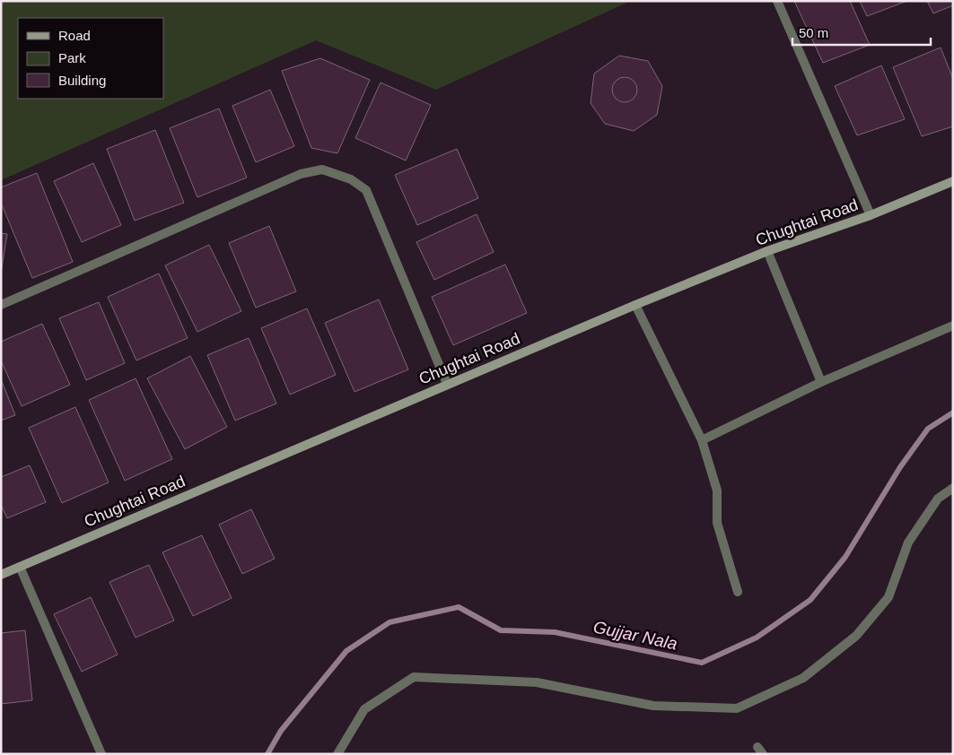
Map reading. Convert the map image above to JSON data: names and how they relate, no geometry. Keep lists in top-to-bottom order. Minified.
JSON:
{"streets":{"street":["Chughtai Road"]},"water":["Gujjar Nala"],"legend":["Road","Park","Building"],"scale_bar":"50 m"}
